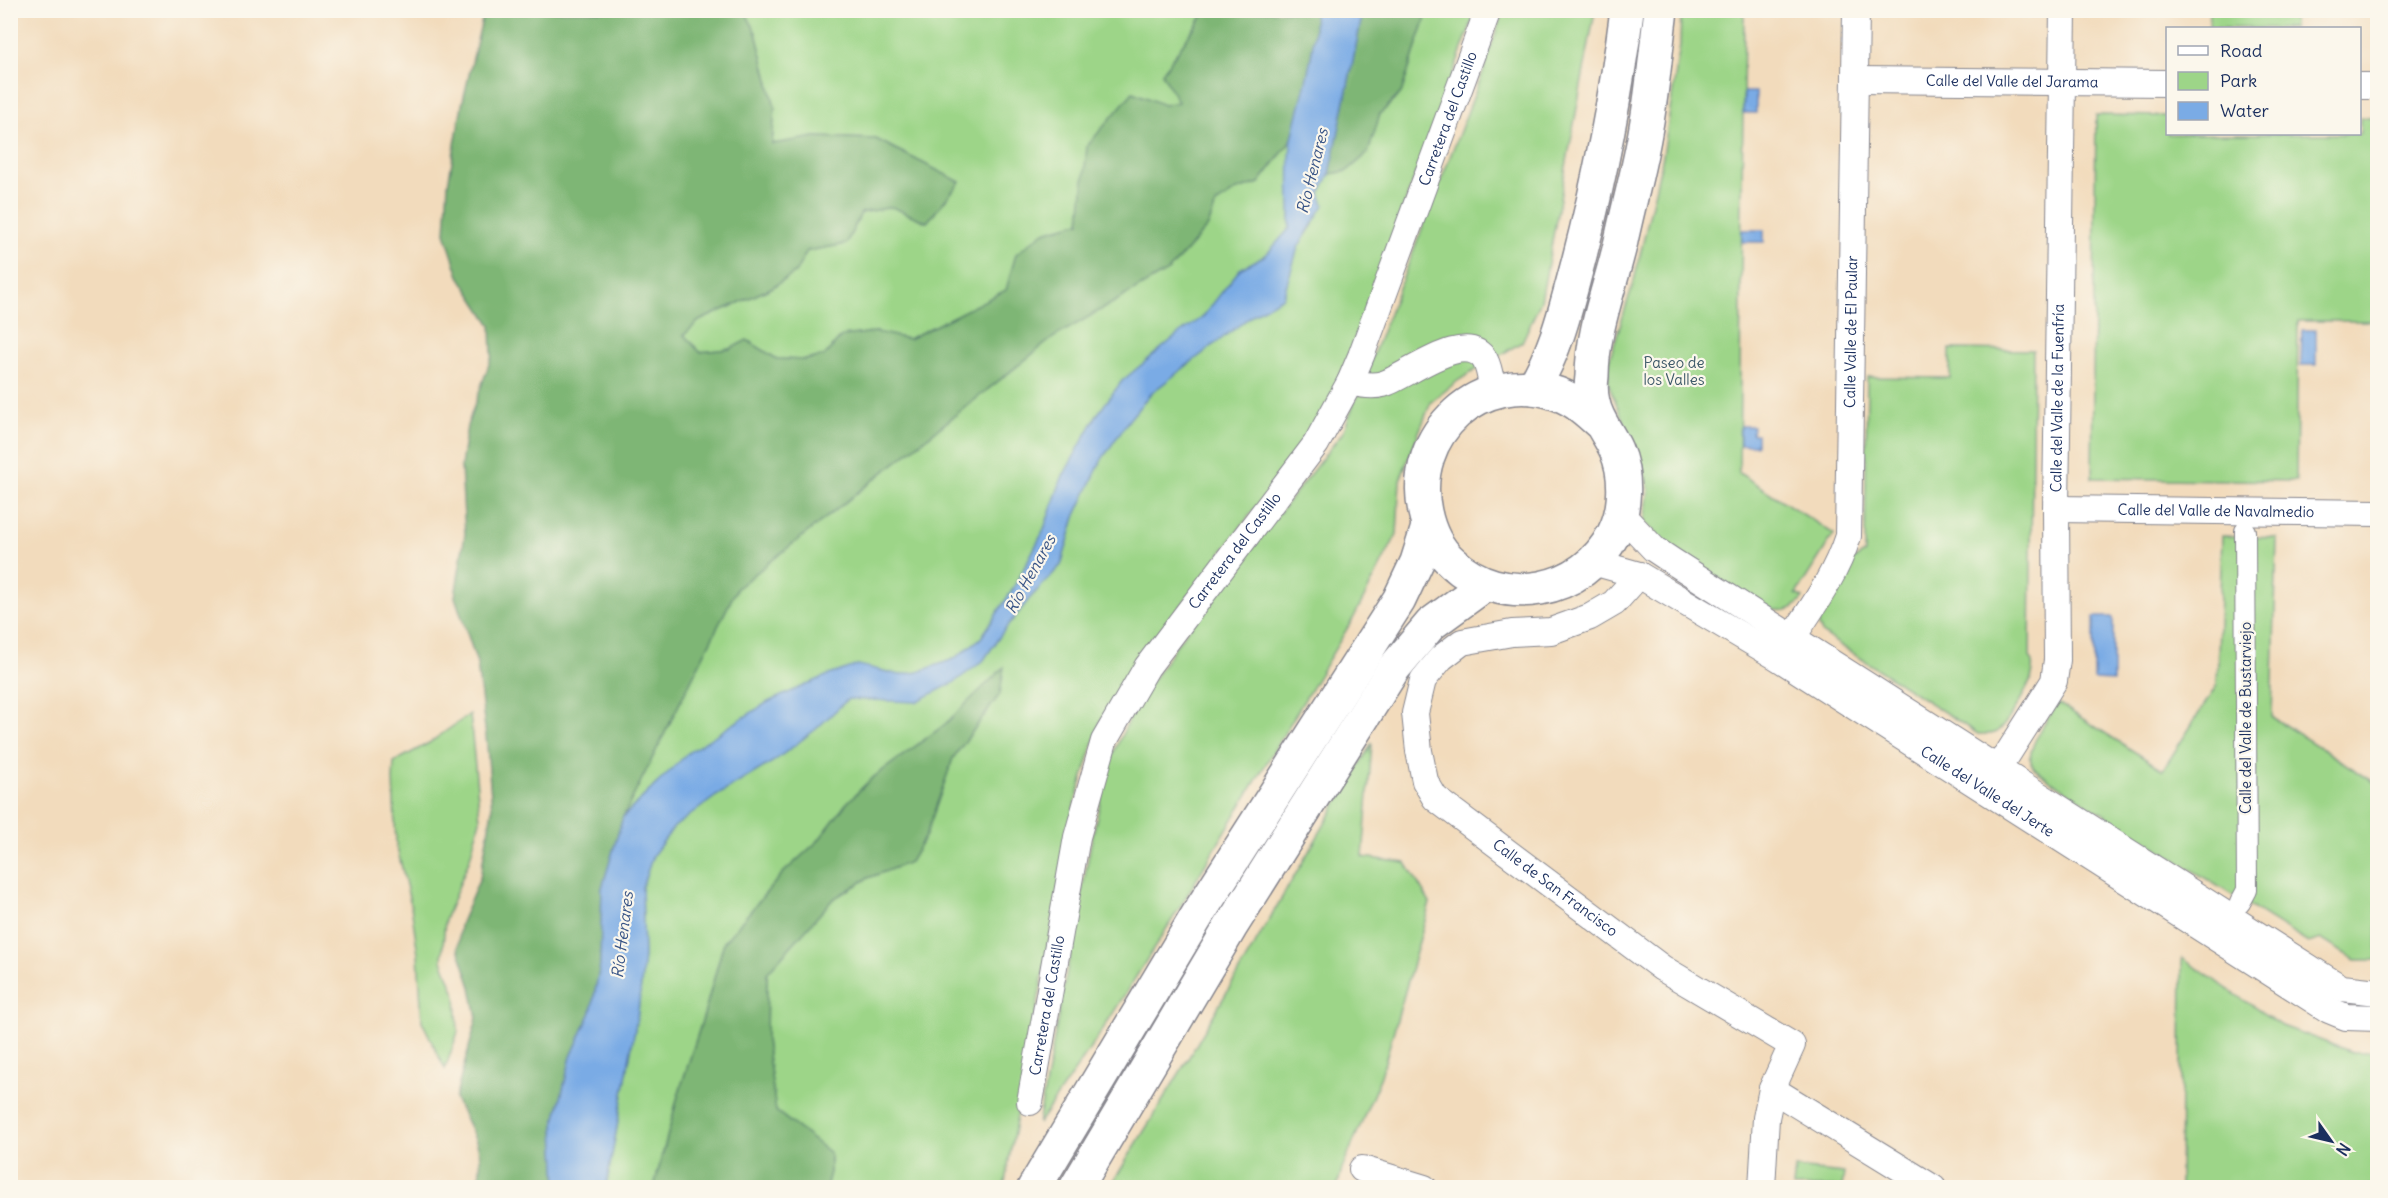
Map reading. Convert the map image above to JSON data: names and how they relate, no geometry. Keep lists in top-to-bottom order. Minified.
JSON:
{"streets":{"street":["Calle del Valle del Jarama","Carretera del Castillo","Calle Valle de El Paular","Calle del Valle de la Fuenfría","Calle del Valle de Navalmedio","Calle del Valle de Bustarviejo","Calle del Valle del Jerte","Calle de San Francisco"]},"crossings":[["Calle del Valle del Jarama","Calle Valle de El Paular"],["Calle del Valle del Jarama","Calle del Valle de la Fuenfría"],["Calle Valle de El Paular","Calle del Valle del Jerte"],["Calle del Valle de la Fuenfría","Calle del Valle de Navalmedio"],["Calle del Valle de la Fuenfría","Calle del Valle del Jerte"],["Calle del Valle del Jerte","Calle de San Francisco"]],"water":["Río Henares"],"parks":["Paseo de los Valles"],"legend":["Road","Park","Water"],"north":"bottom right"}
